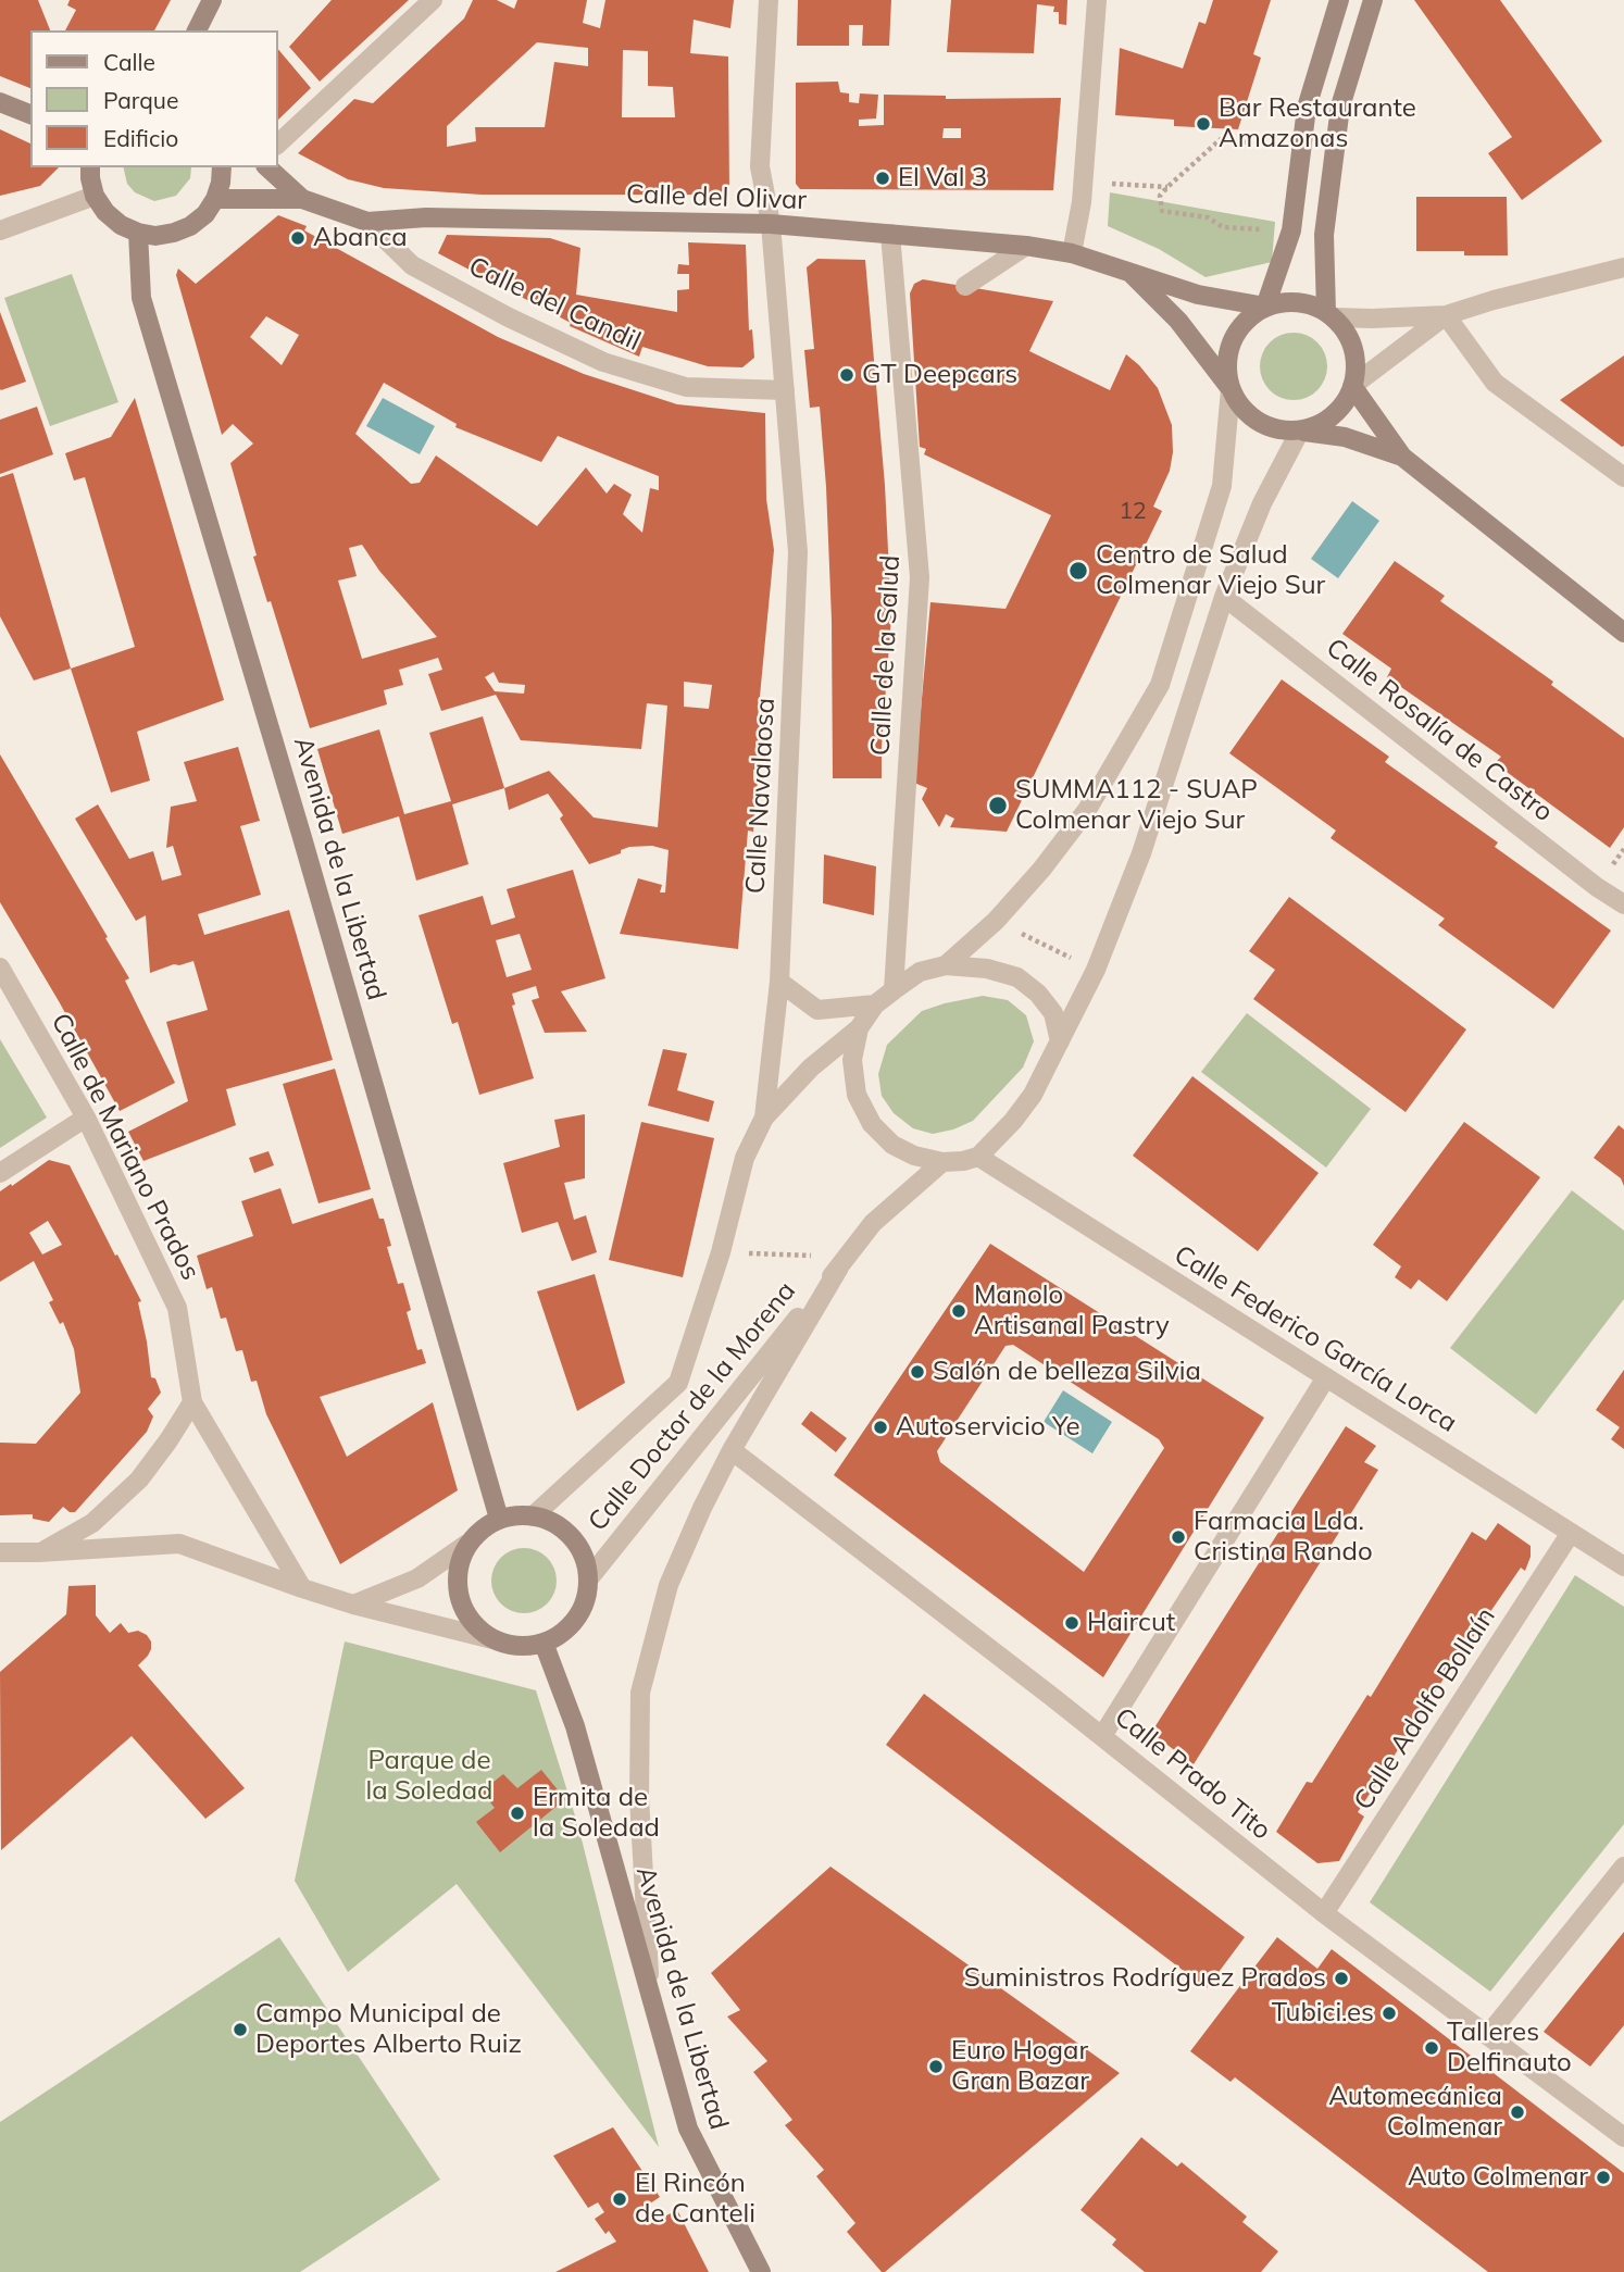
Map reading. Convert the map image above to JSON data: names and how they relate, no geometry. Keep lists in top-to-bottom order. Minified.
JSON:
{"streets":{"street":["Calle del Olivar","Calle del Candil","Calle de la Salud","Calle Rosalía de Castro","Calle Navalaosa","Avenida de la Libertad","Calle de Mariano Prados","Calle Federico García Lorca","Calle Doctor de la Morena","Calle Adolfo Bollaín","Calle Prado Tito"]},"crossings":[["Calle del Olivar","Calle del Candil"],["Calle del Olivar","Calle de la Salud"],["Calle del Olivar","Calle Navalaosa"],["Calle del Candil","Calle Navalaosa"],["Calle de la Salud","Calle Federico García Lorca"],["Calle de la Salud","Calle Doctor de la Morena"],["Calle Navalaosa","Avenida de la Libertad"],["Calle Navalaosa","Calle Doctor de la Morena"],["Avenida de la Libertad","Calle Doctor de la Morena"],["Calle Federico García Lorca","Calle Doctor de la Morena"],["Calle Federico García Lorca","Calle Adolfo Bollaín"],["Calle Doctor de la Morena","Calle Prado Tito"],["Calle Adolfo Bollaín","Calle Prado Tito"]],"parks":["Parque de la Soledad"],"places":["Bar Restaurante Amazonas","El Val 3","Abanca","GT Deepcars","Centro de Salud Colmenar Viejo Sur","SUMMA112 - SUAP Colmenar Viejo Sur","Manolo Artisanal Pastry","Salón de belleza Silvia","Autoservicio Ye","Farmacia Lda. Cristina Rando","Haircut","Ermita de la Soledad","Suministros Rodríguez Prados","Tubici.es","Campo Municipal de Deportes Alberto Ruiz","Talleres Delfinauto","Euro Hogar Gran Bazar","Automecánica Colmenar","Auto Colmenar","El Rincón de Canteli"],"house_numbers":["12"],"legend":["Calle","Parque","Edificio"]}
